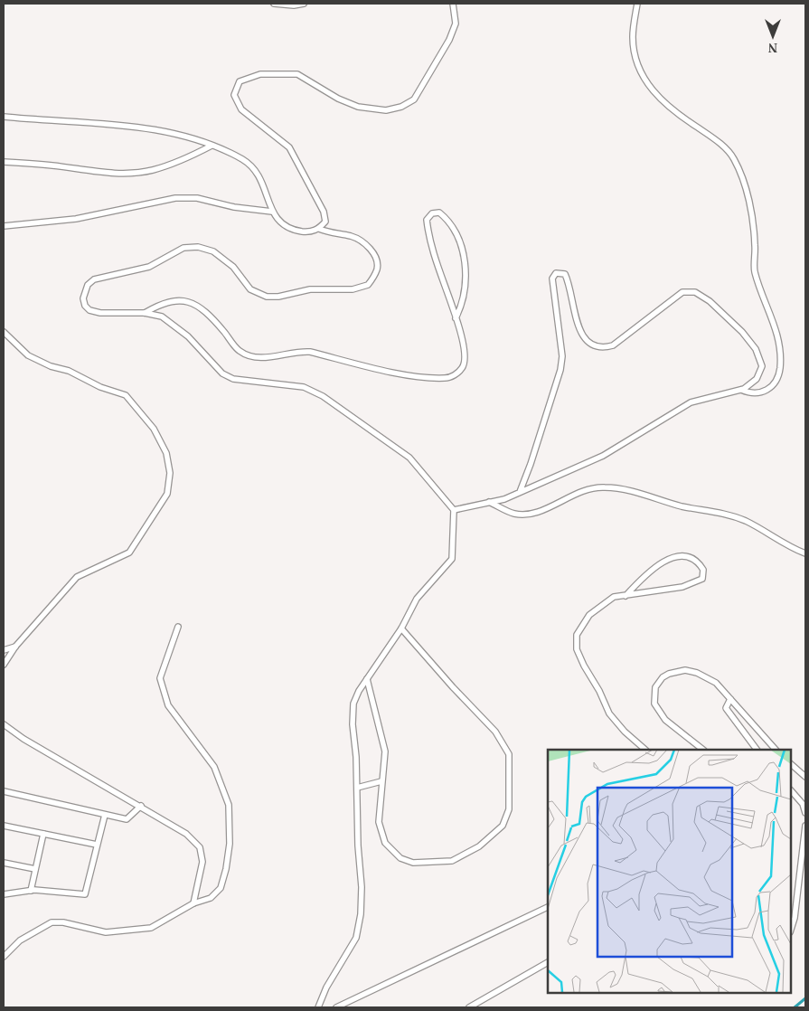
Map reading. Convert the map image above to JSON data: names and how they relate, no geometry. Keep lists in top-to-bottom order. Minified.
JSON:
{"north":"bottom"}
